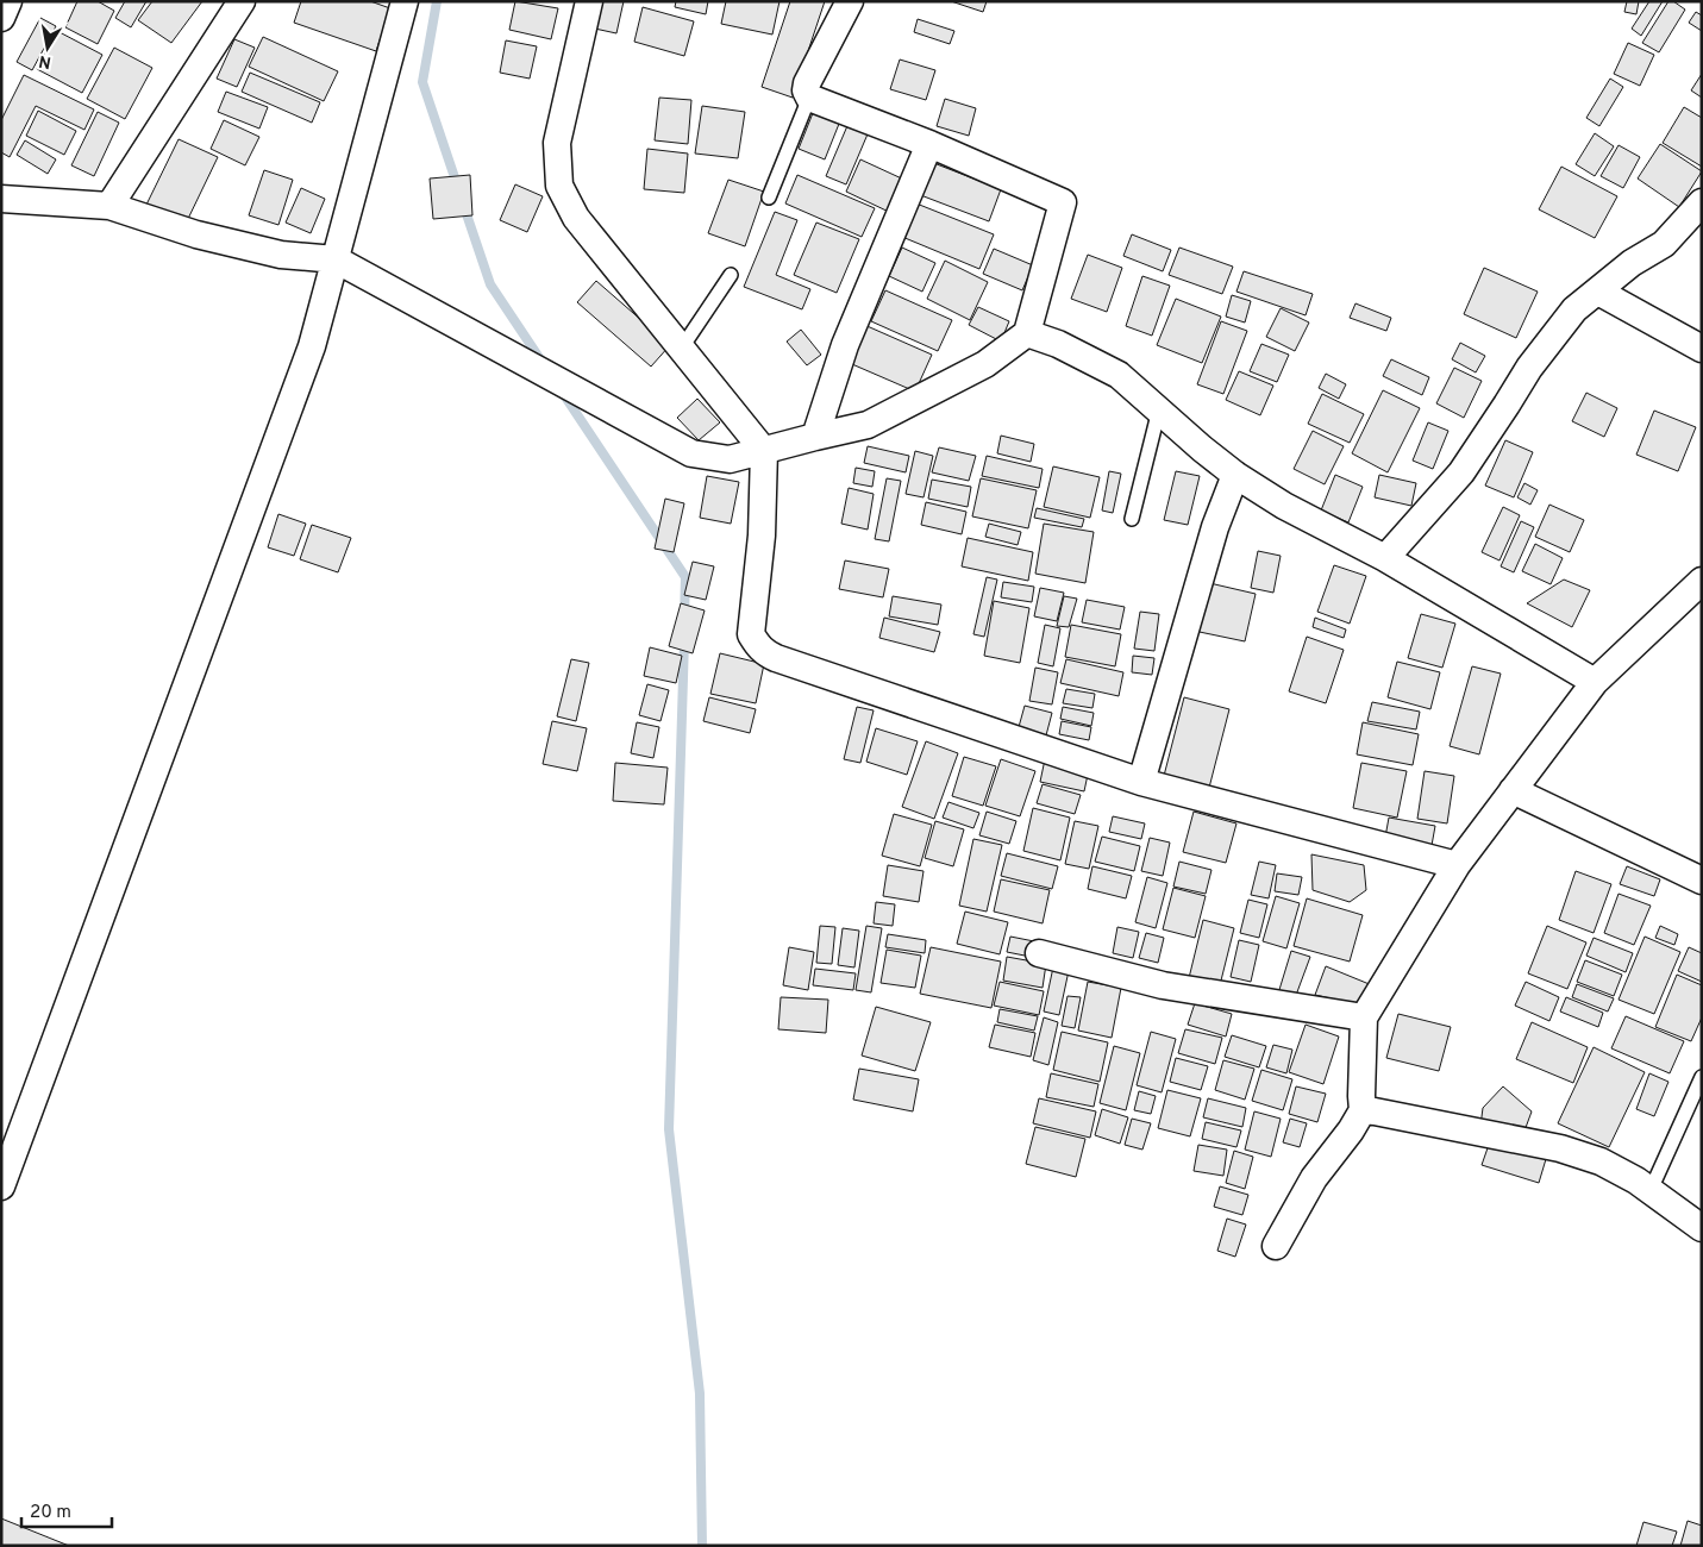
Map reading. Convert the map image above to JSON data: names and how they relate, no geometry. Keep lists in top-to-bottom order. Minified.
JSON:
{"scale_bar":"20 m","north":"bottom"}
